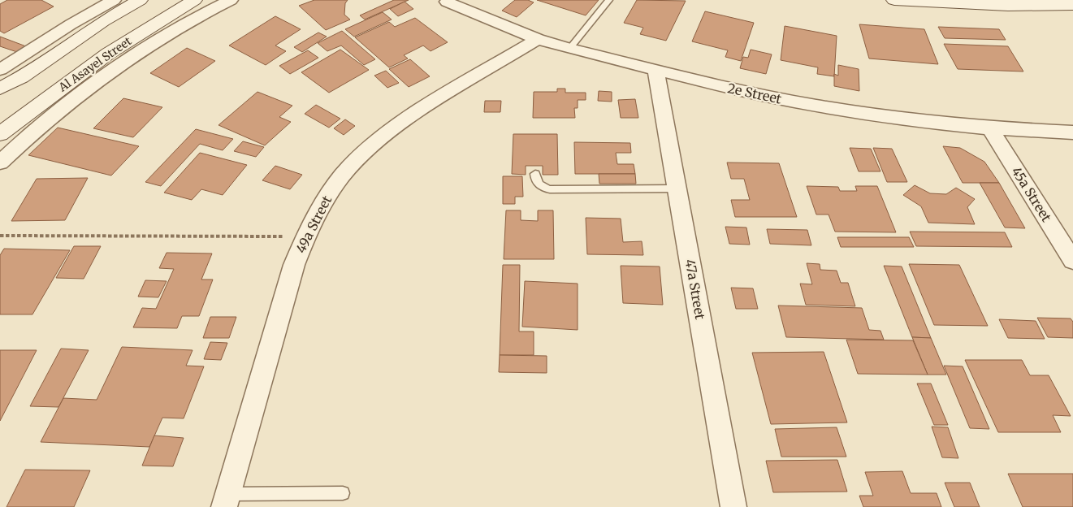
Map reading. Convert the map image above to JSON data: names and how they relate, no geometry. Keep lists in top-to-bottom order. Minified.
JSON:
{"streets":{"street":["Al Asayel Street","2e Street","45a Street","49a Street","47a Street"]},"crossings":[["2e Street","45a Street"],["2e Street","49a Street"],["2e Street","47a Street"]]}
